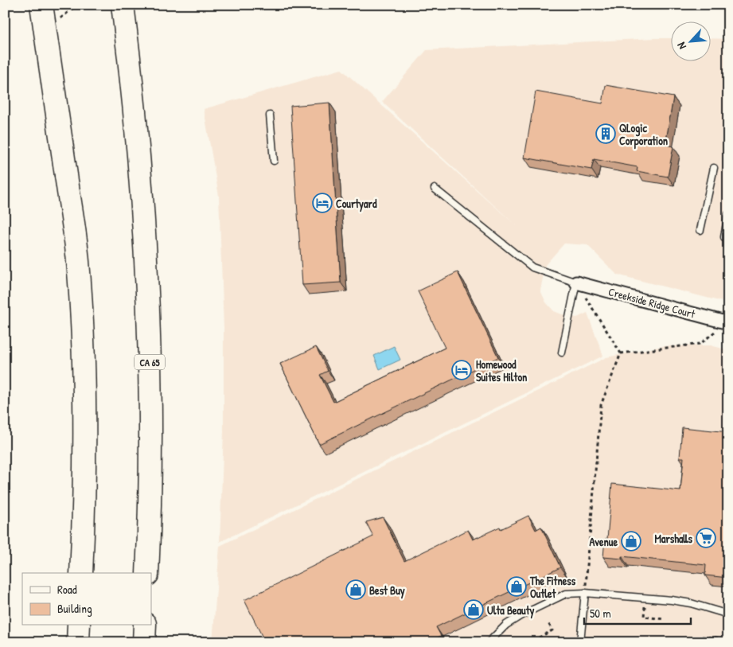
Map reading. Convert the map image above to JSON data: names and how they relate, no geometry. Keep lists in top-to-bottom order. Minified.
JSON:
{"streets":{"highway":["CA 65"],"street":["Creekside Ridge Court"]},"places":{"building":["QLogic Corporation"],"hotel":["Courtyard","Homewood Suites Hilton"],"supermarket":["Marshalls"],"shop":["Avenue","The Fitness Outlet","Best Buy","Ulta Beauty"]},"legend":["Road","Building"],"scale_bar":"50 m","north":"bottom left"}
